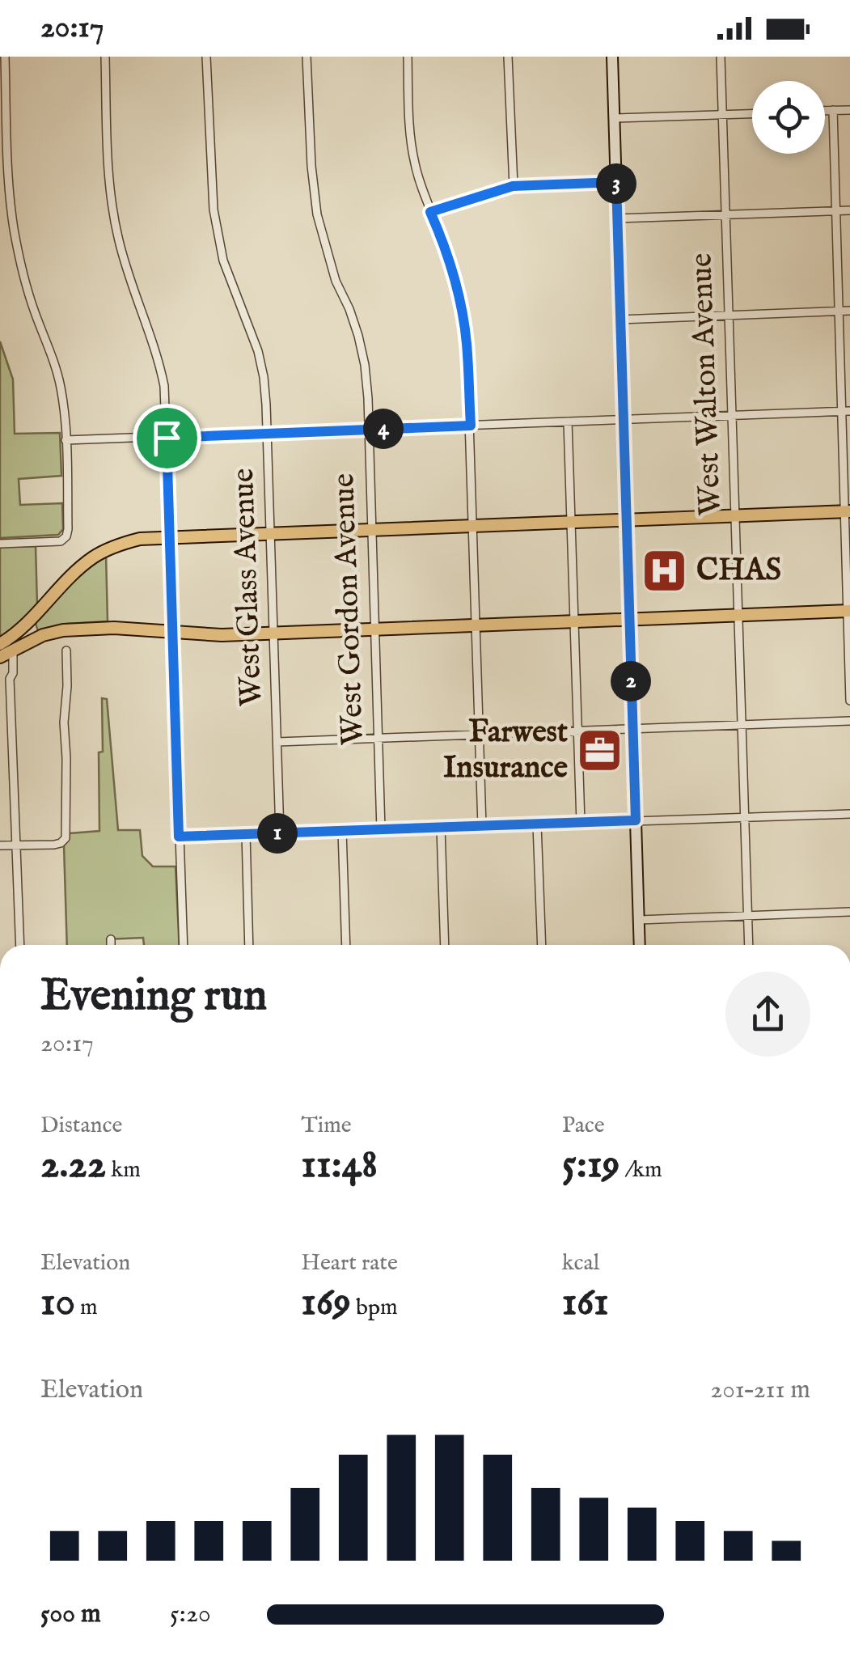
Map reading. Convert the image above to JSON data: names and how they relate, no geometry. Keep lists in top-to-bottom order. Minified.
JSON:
{"streets":{"street":["West Walton Avenue","West Glass Avenue","West Gordon Avenue"]},"places":{"hospital":["CHAS"],"office":["Farwest Insurance"]},"page":{"status":"20:17","pins":["3","4","2","1"],"heading":["Evening run","20:17"],"stats":[["Distance","2.22 km"],["Time","11:48"],["Pace","5:19 /km"],["Elevation","10 m"],["Heart rate","169 bpm"],["kcal","161"]],"chart":["Elevation","201–211 m"],"list":[{"name":"500 m","note":"5:20"}]}}
